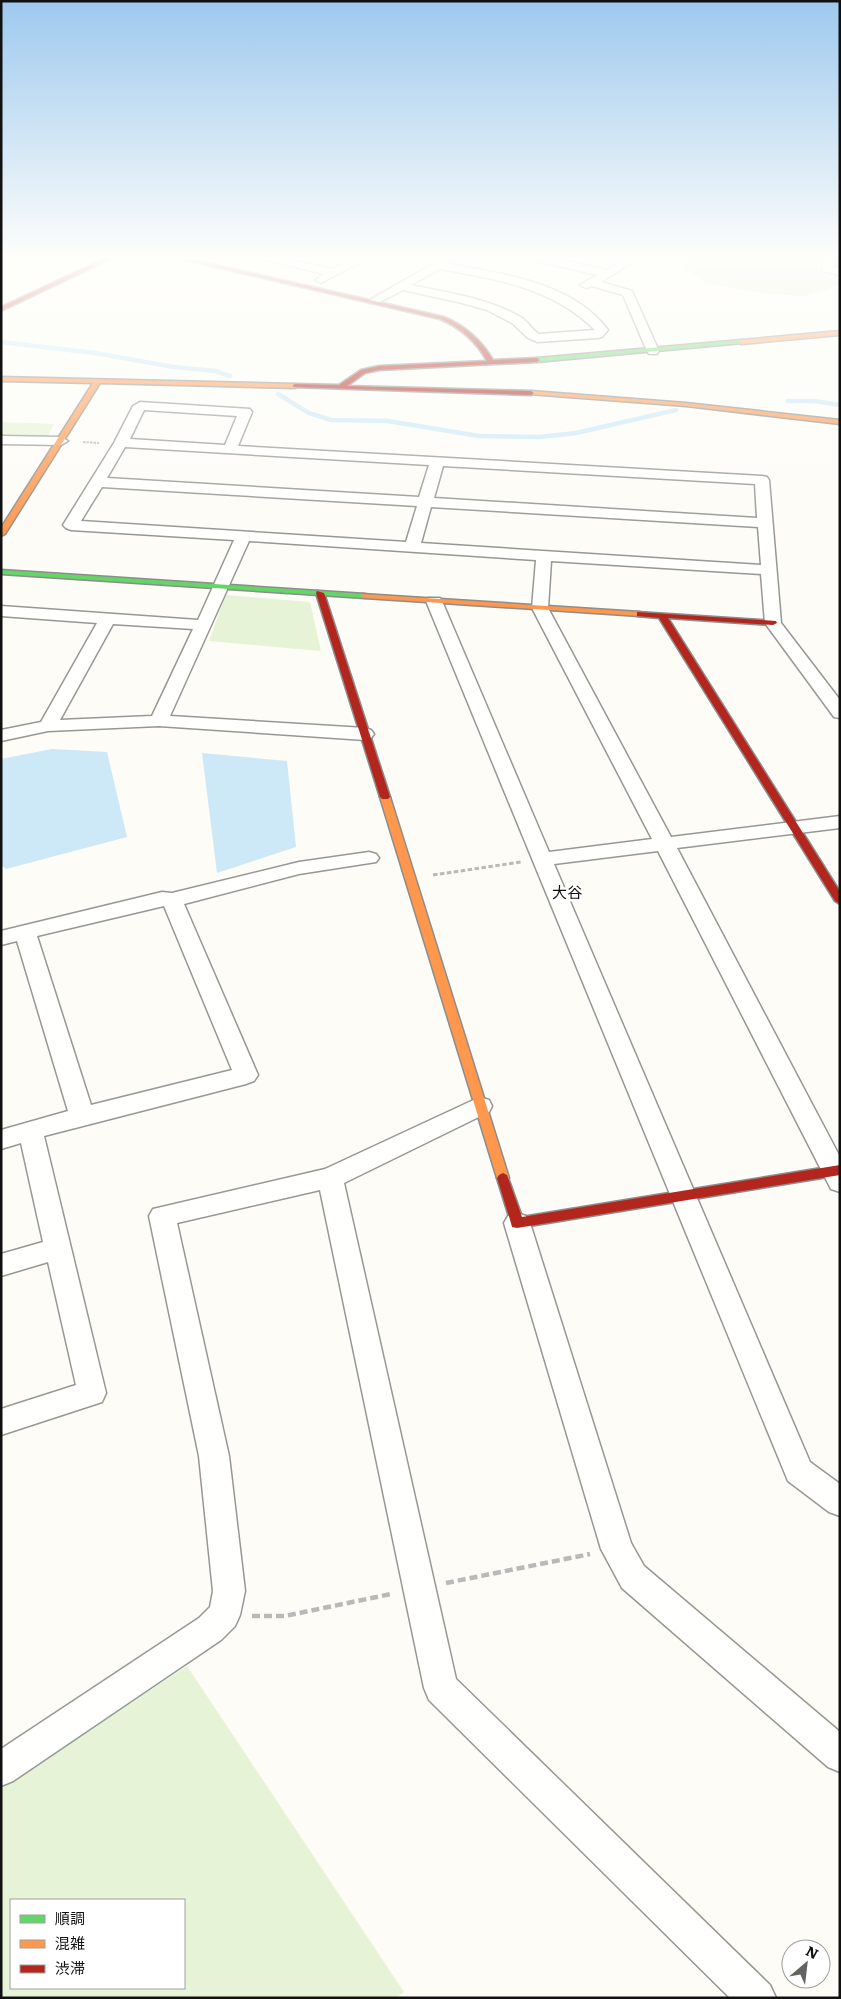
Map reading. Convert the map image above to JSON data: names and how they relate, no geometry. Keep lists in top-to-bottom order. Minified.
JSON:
{"districts":["大谷"],"legend":["順調","混雑","渋滞"],"north":"top right"}
